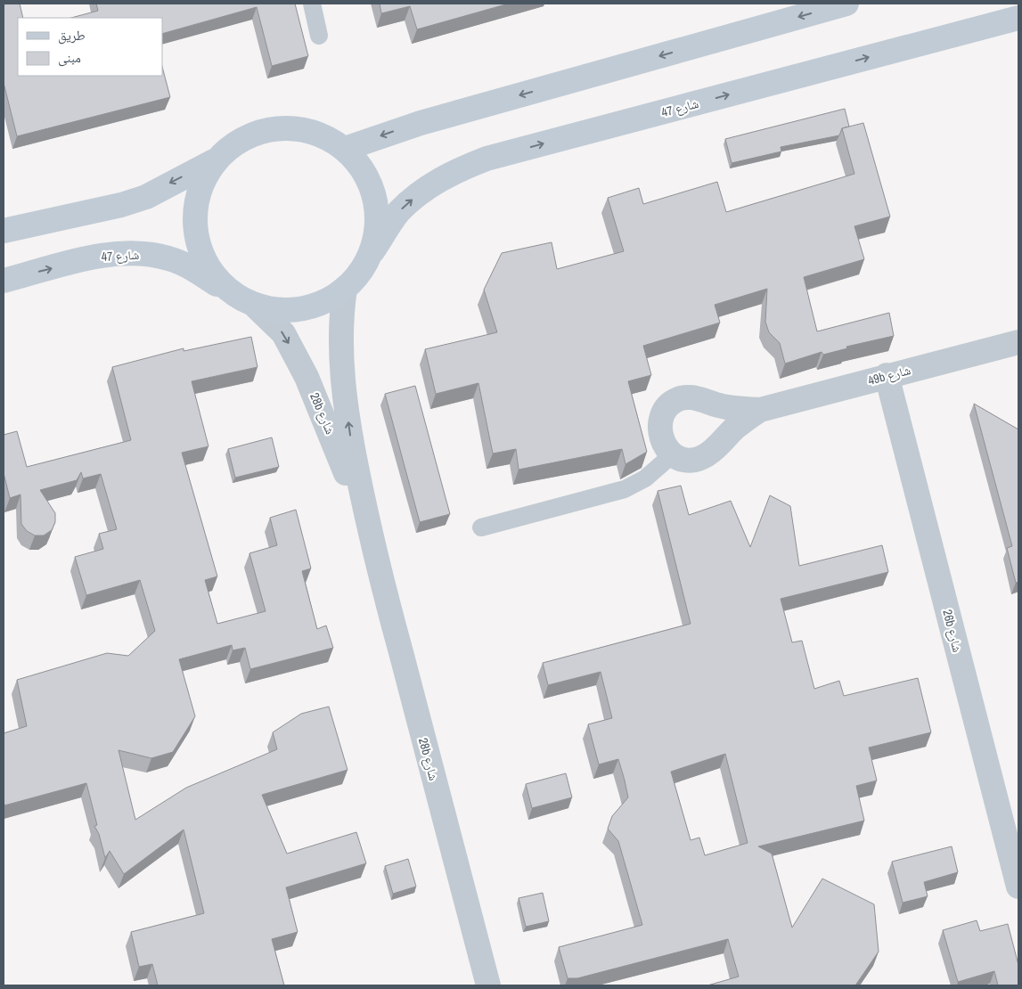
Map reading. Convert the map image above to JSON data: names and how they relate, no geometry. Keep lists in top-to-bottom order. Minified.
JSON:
{"streets":{"street":["شارع 47","49b شارع","28b شارع","26b شارع"]},"crossings":[["شارع 47","28b شارع"],["49b شارع","26b شارع"]],"legend":["طريق","مبنى"]}
